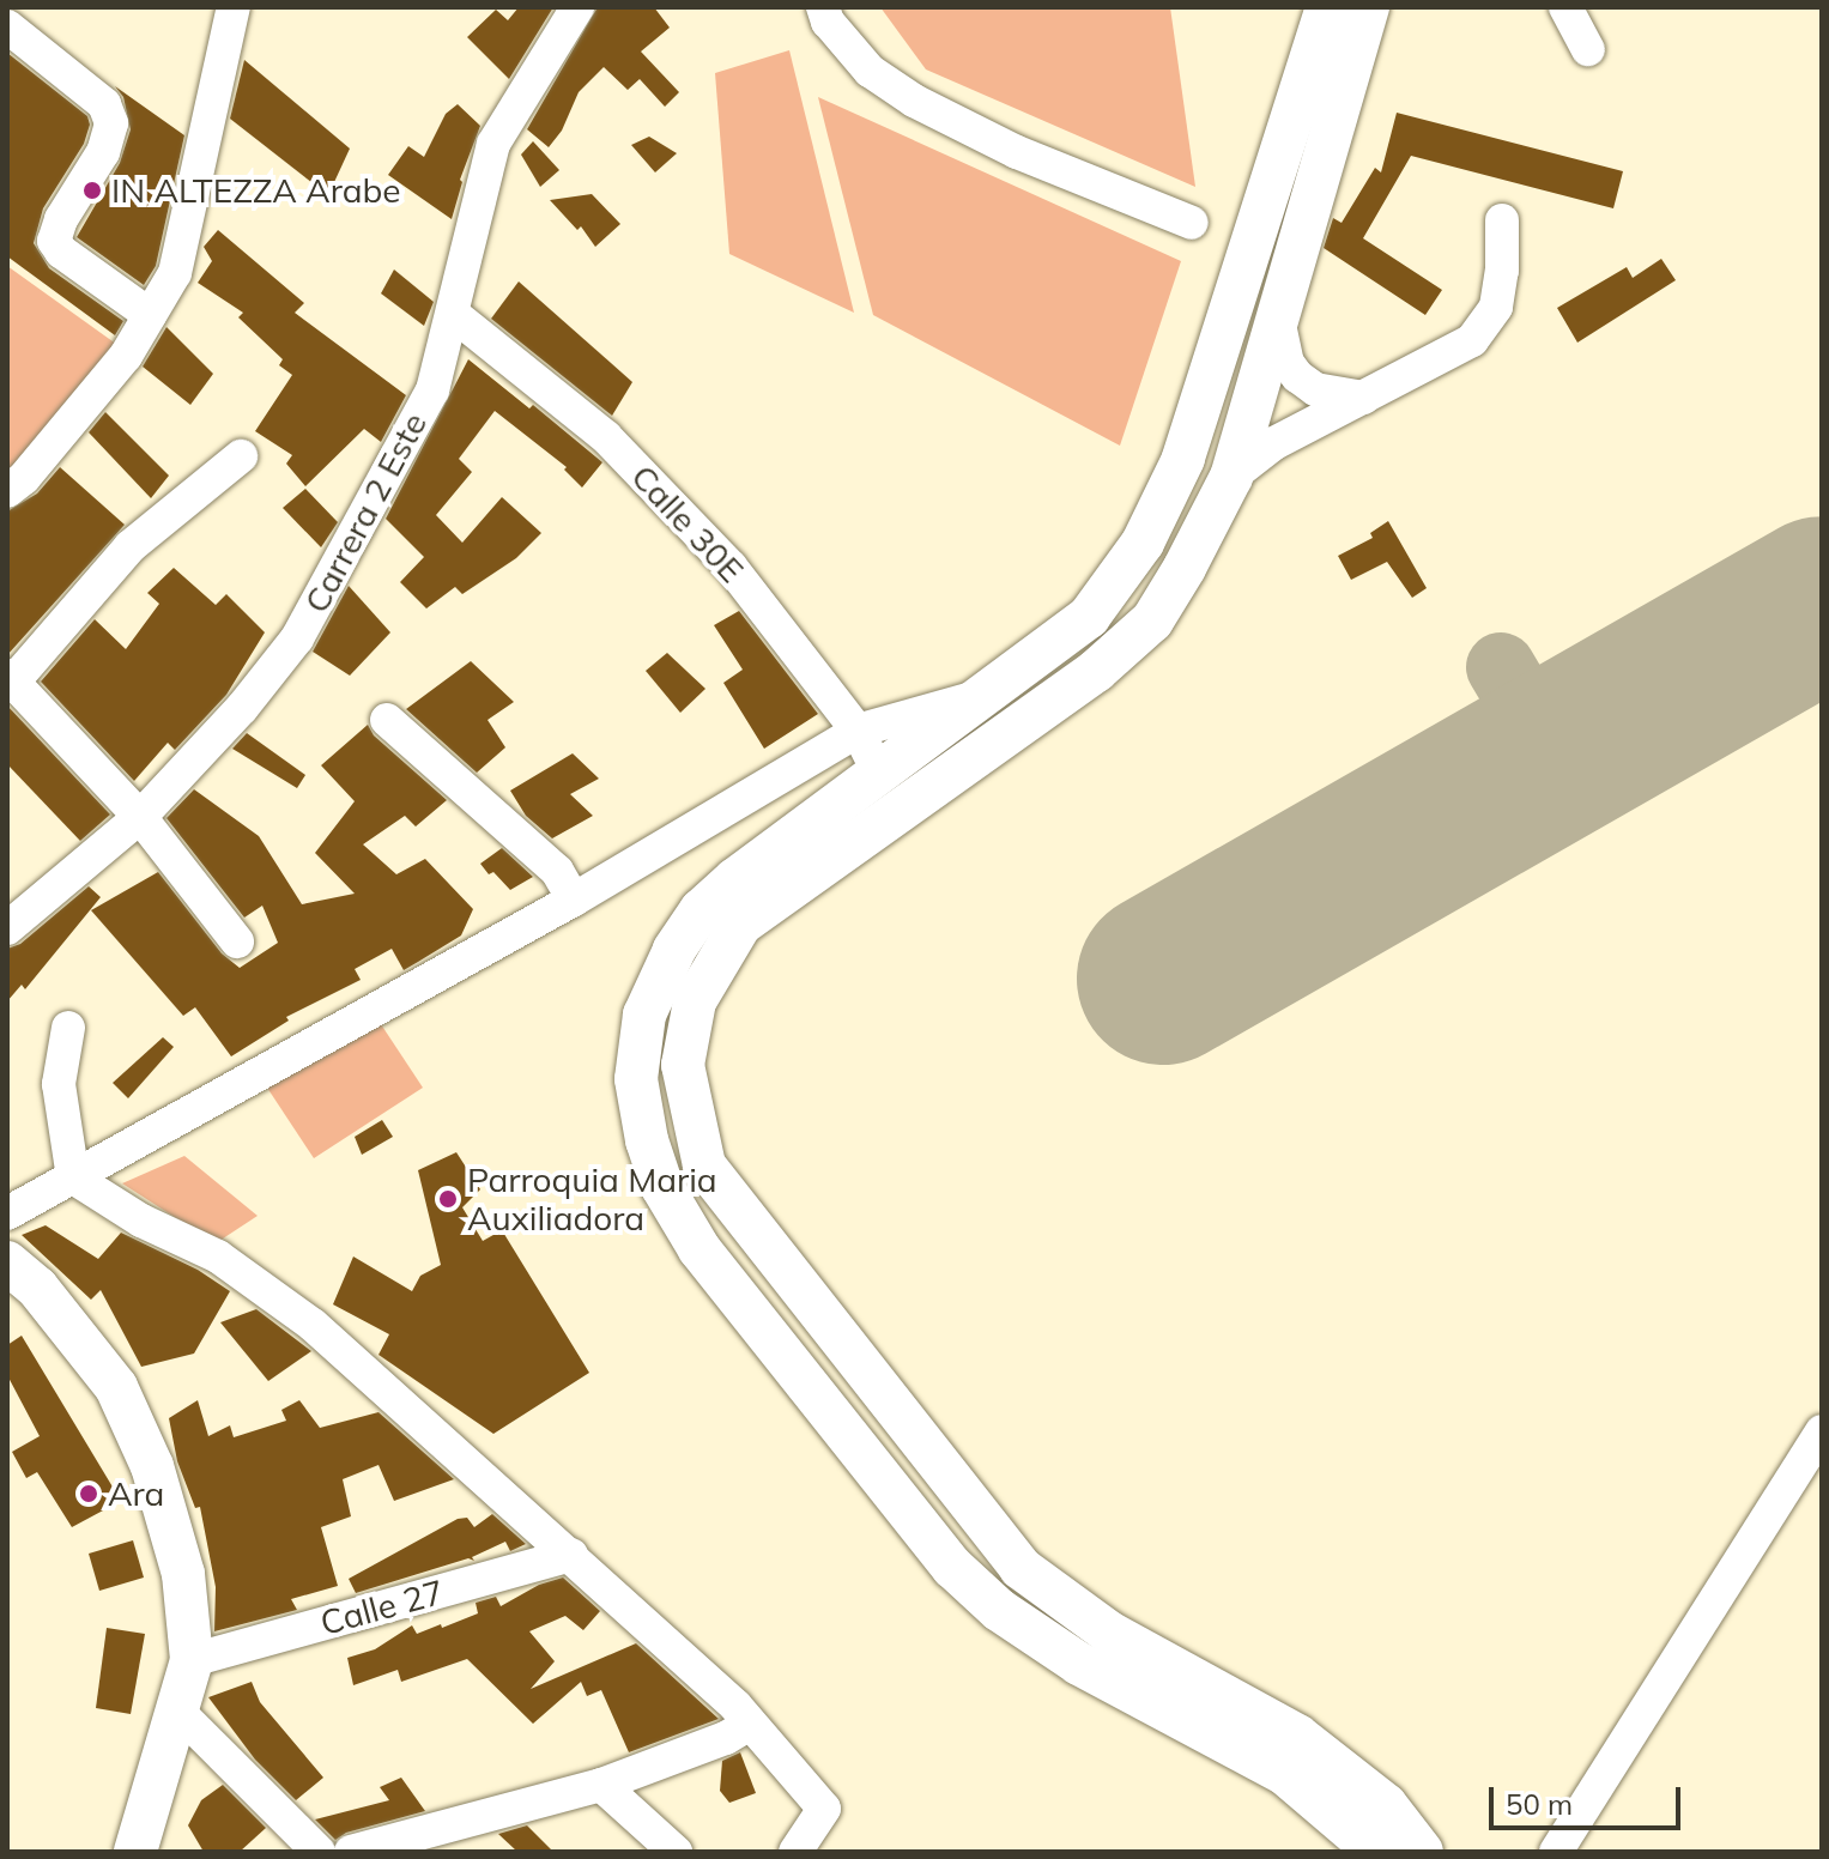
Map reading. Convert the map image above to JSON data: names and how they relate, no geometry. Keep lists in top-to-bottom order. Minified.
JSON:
{"streets":{"street":["Carrera 2 Este","Calle 30E","Calle 27"]},"crossings":[["Carrera 2 Este","Calle 30E"]],"places":["IN ALTEZZA Arabe","Parroquia Maria Auxiliadora","Ara"],"scale_bar":"50 m"}
